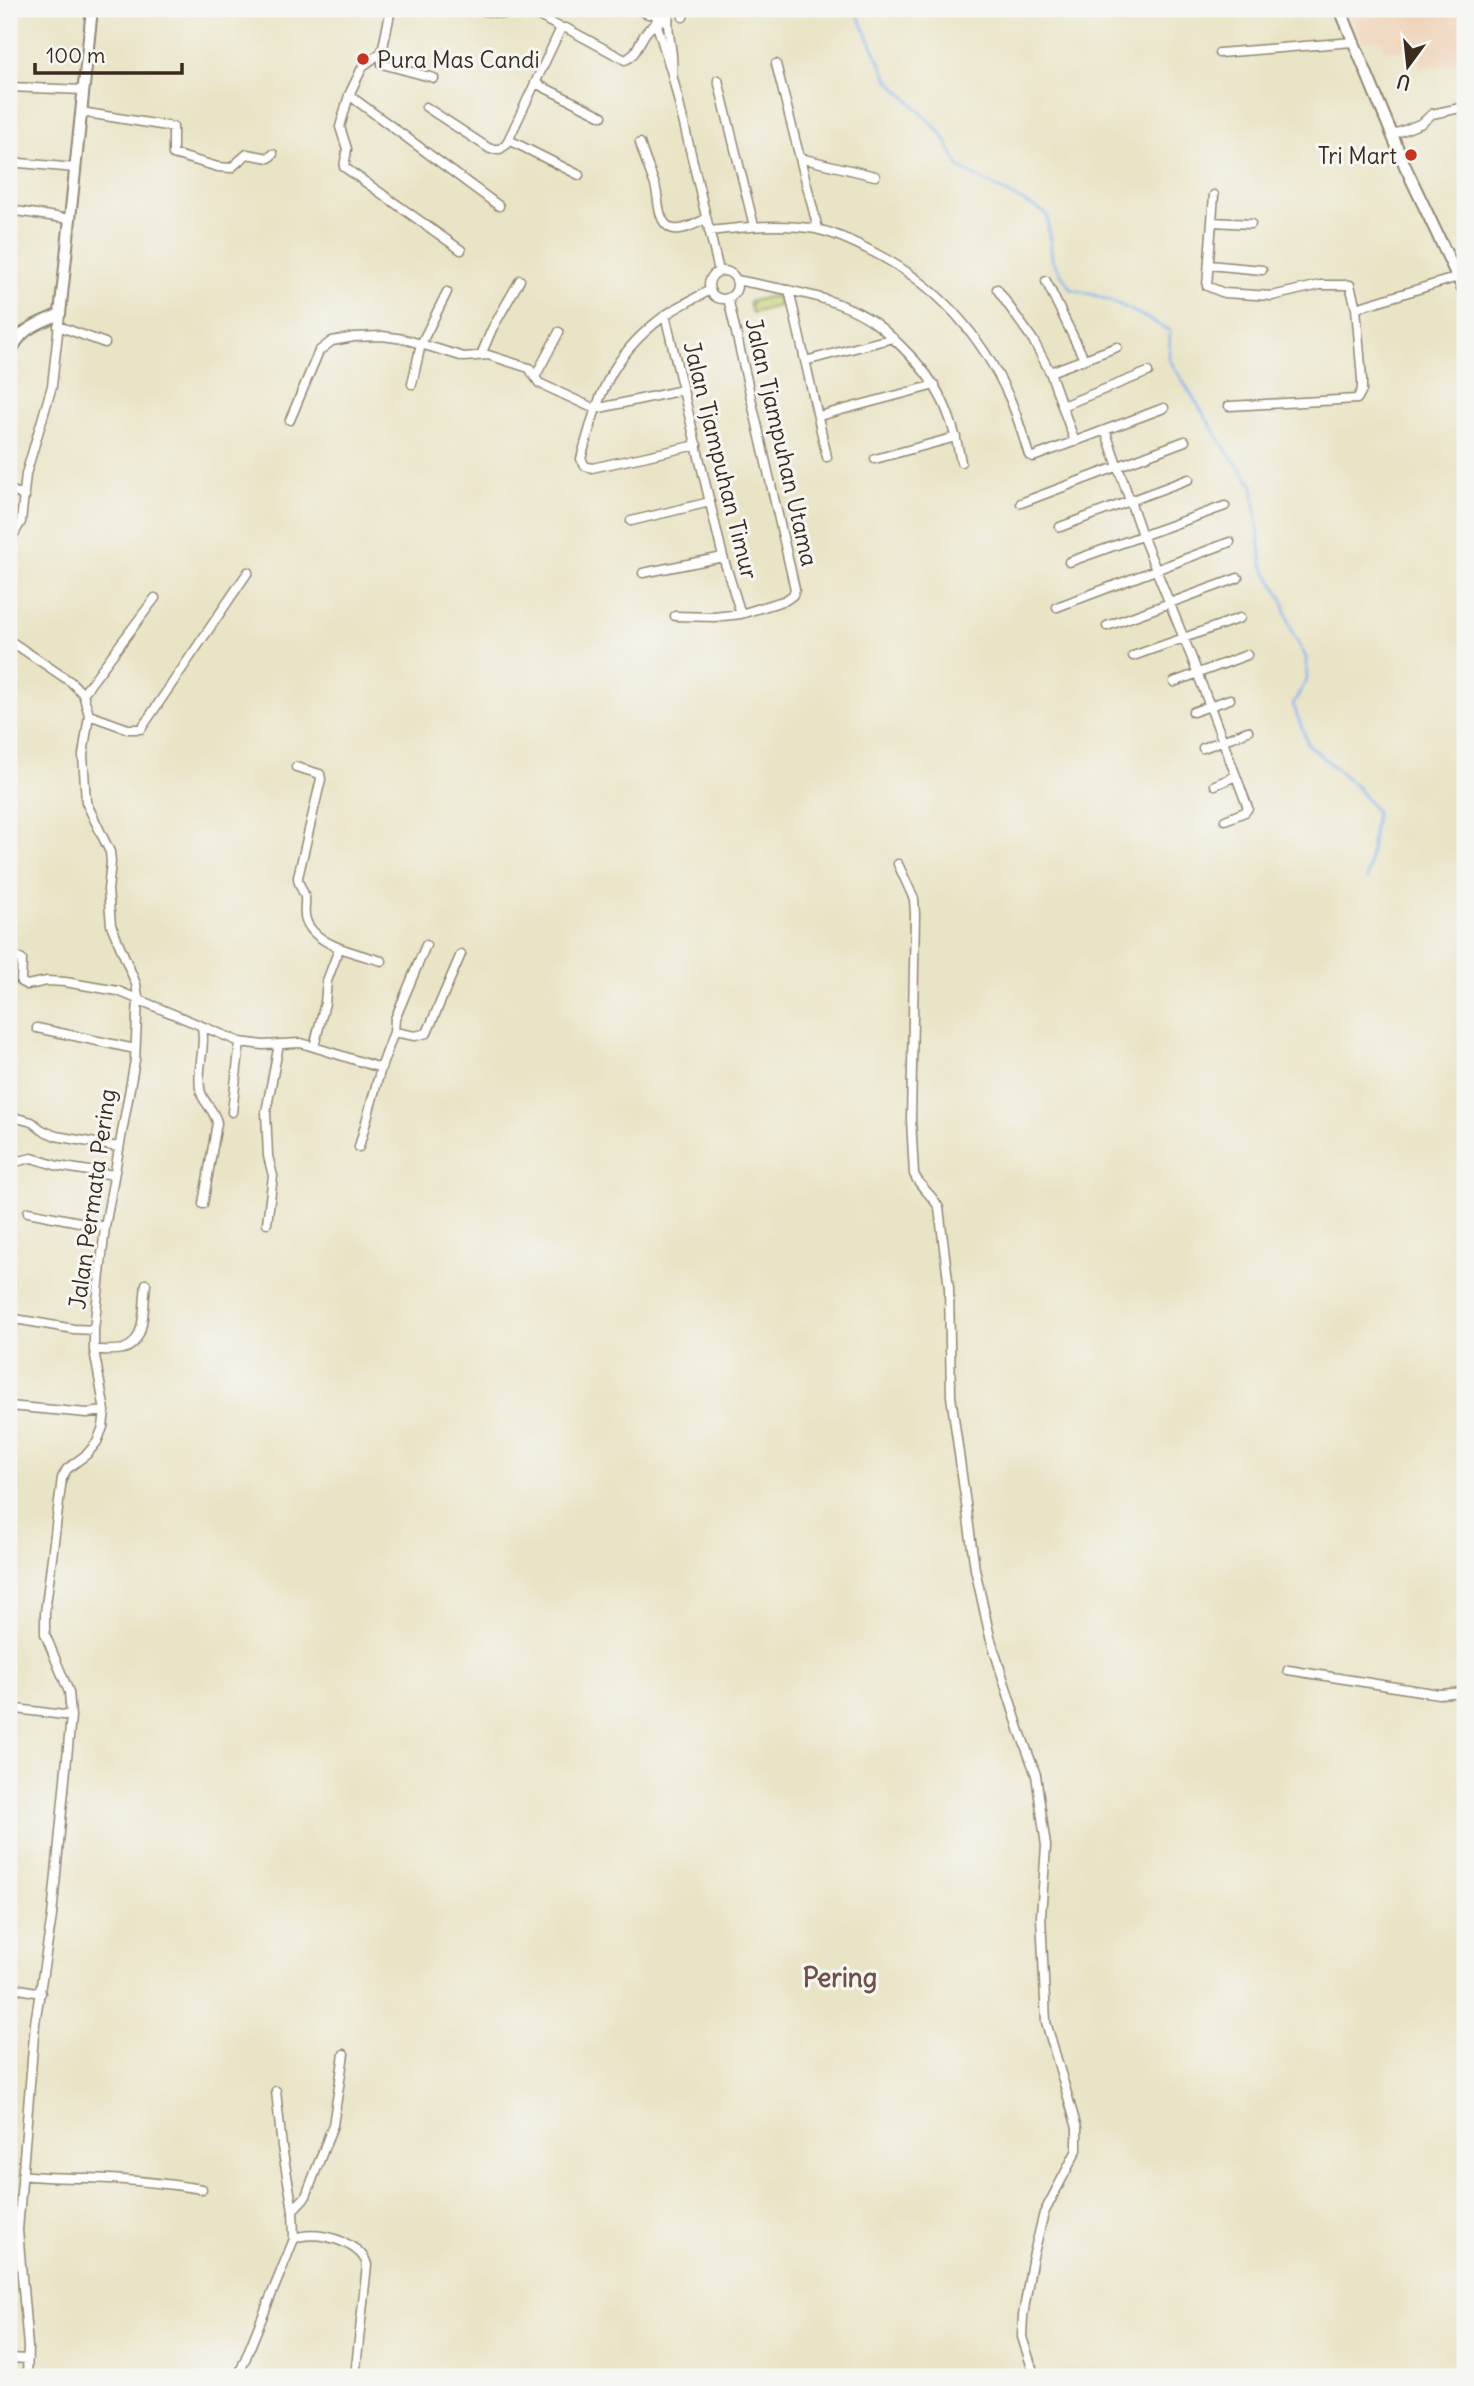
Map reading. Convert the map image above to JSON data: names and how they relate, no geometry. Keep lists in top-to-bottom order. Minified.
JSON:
{"streets":{"street":["Jalan Tjampuhan Utama","Jalan Tjampuhan Timur","Jalan Permata Pering"]},"crossings":[["Jalan Tjampuhan Utama","Jalan Tjampuhan Timur"]],"districts":["Pering"],"places":["Pura Mas Candi","Tri Mart"],"scale_bar":"100 m","north":"bottom"}
